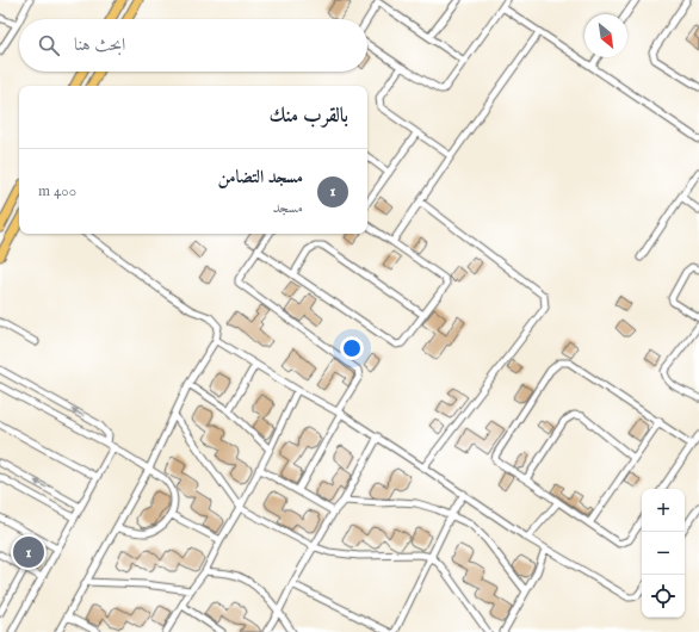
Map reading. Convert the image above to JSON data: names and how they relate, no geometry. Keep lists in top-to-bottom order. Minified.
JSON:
{"north":"bottom right","page":{"search":"ابحث هنا","heading":"بالقرب منك","list":[{"mark":"1","name":"مسجد التضامن","note":"مسجد","value":"400 m"}],"map_buttons":["+","−"],"pins":"1"}}
